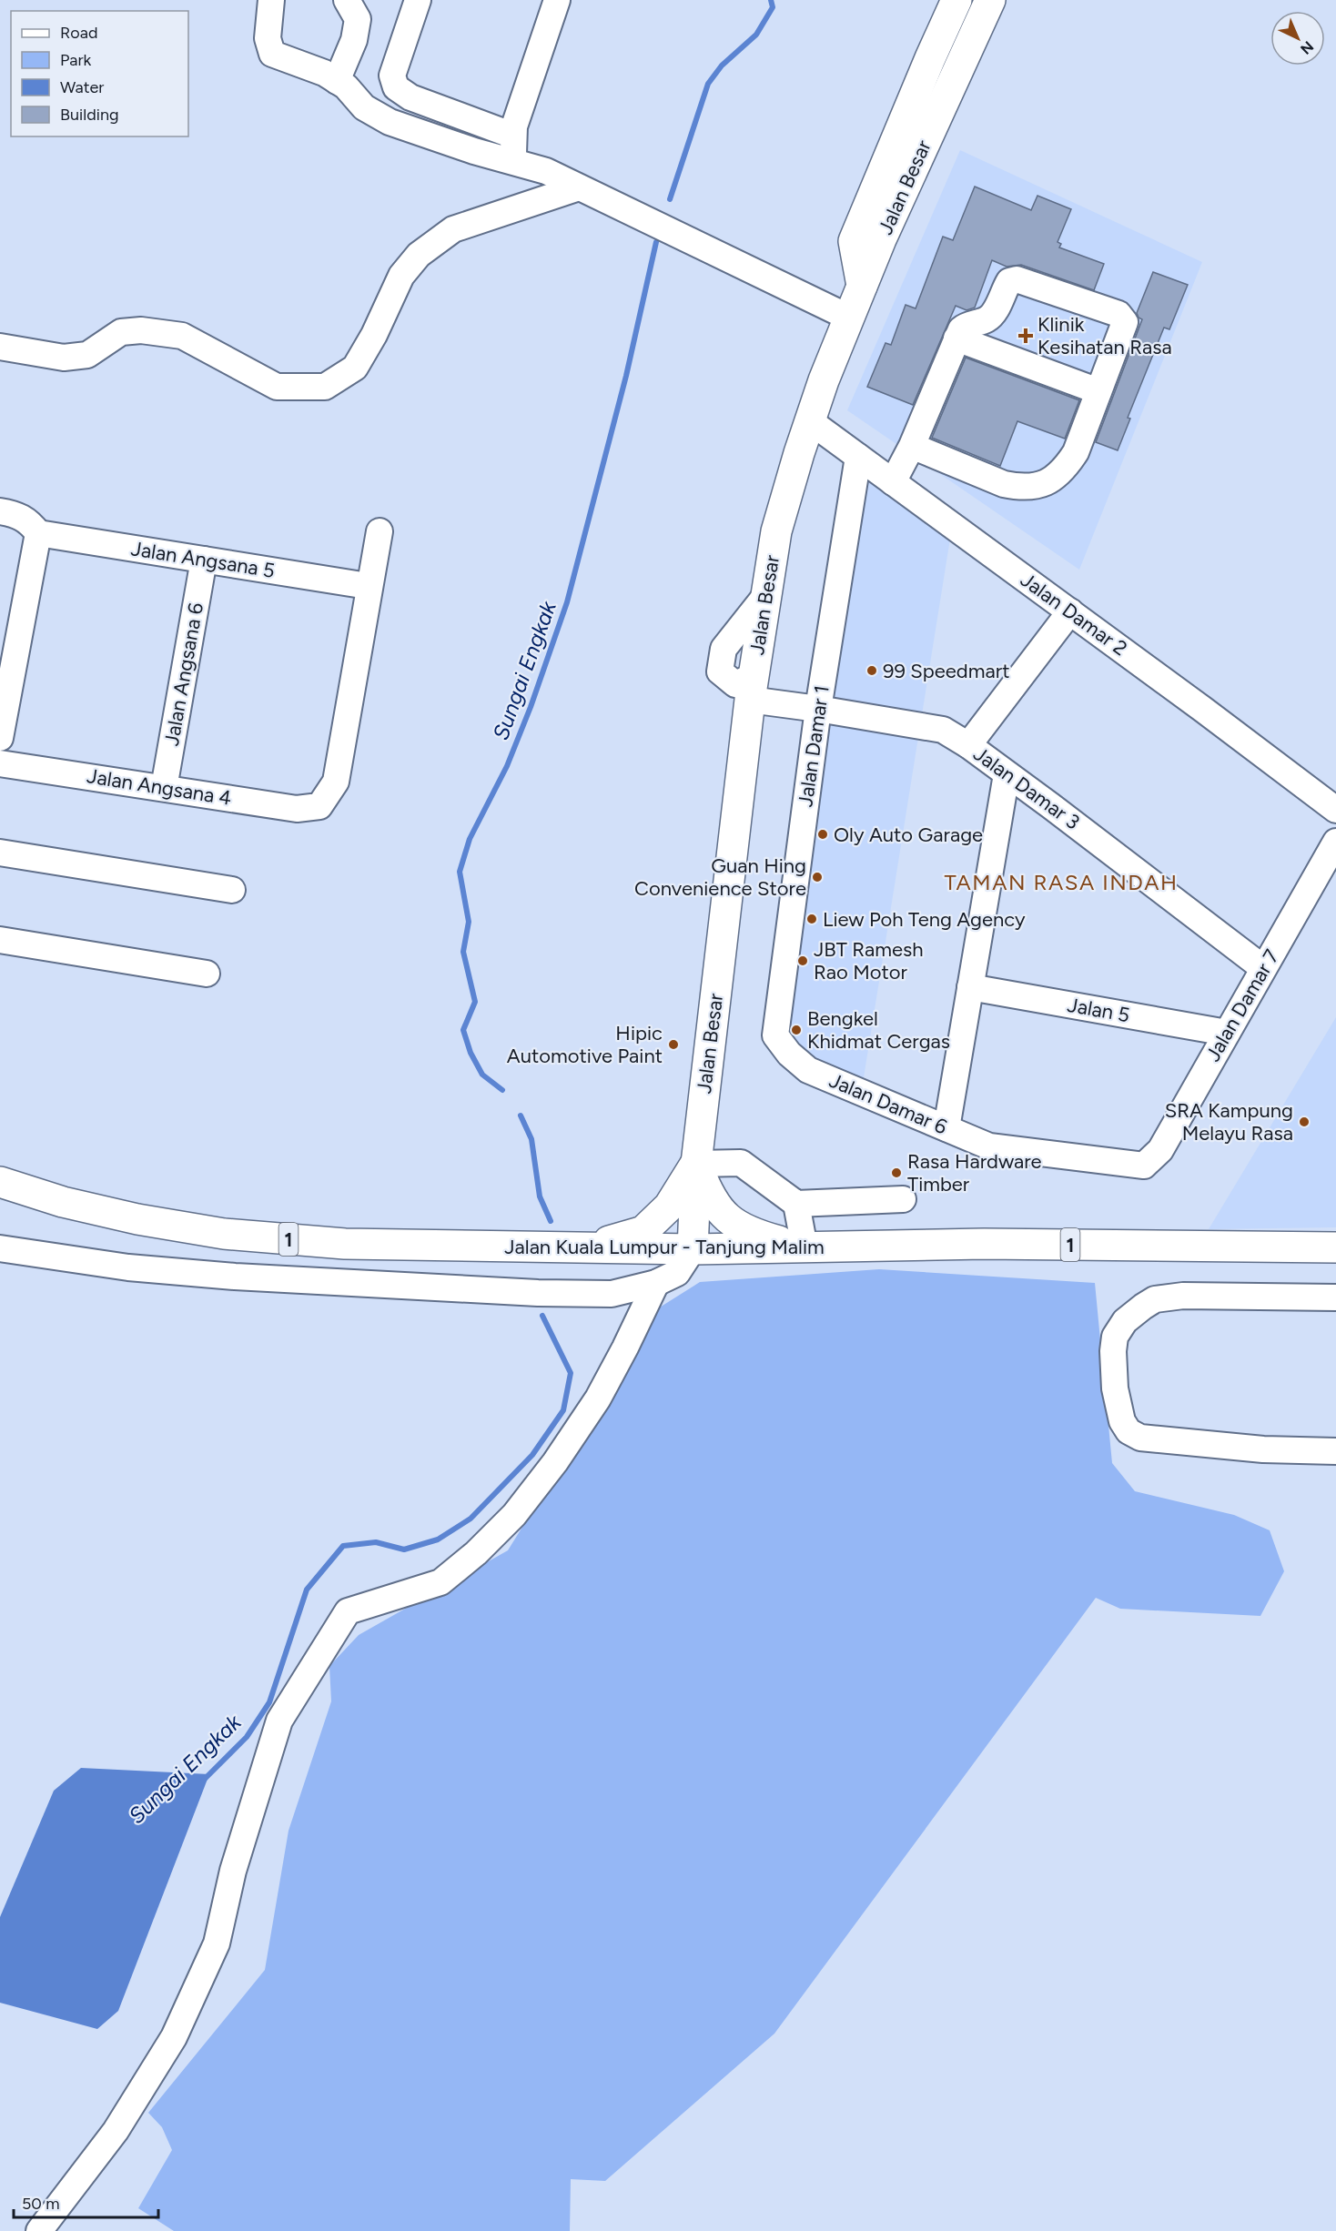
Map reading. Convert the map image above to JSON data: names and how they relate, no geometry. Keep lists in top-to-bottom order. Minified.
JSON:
{"streets":{"main road":["Jalan Besar","1","Jalan Kuala Lumpur - Tanjung Malim"],"street":["Jalan Angsana 5","Jalan Damar 2","Jalan Angsana 6","Jalan Damar 1","Jalan Angsana 4","Jalan Damar 3","Jalan Damar 7","Jalan 5","Jalan Damar 6"]},"crossings":[["Jalan Besar","Jalan Damar 2"],["Jalan Besar","Jalan Damar 3"],["Jalan Besar","Jalan Kuala Lumpur - Tanjung Malim"],["Jalan Angsana 5","Jalan Angsana 6"],["Jalan Angsana 5","Jalan Angsana 4"],["Jalan Damar 2","Jalan Damar 1"],["Jalan Angsana 6","Jalan Angsana 4"],["Jalan Damar 1","Jalan Damar 3"],["Jalan Damar 1","Jalan Damar 6"],["Jalan Damar 3","Jalan Damar 7"],["Jalan Damar 7","Jalan 5"],["Jalan Damar 7","Jalan Damar 6"]],"districts":["TAMAN RASA INDAH"],"water":["Sungai Engkak"],"places":{"health":["Klinik Kesihatan Rasa"],"other":["99 Speedmart","Oly Auto Garage","Guan Hing Convenience Store","Liew Poh Teng Agency","JBT Ramesh Rao Motor","Bengkel Khidmat Cergas","Hipic Automotive Paint","SRA Kampung Melayu Rasa","Rasa Hardware Timber"]},"legend":["Road","Park","Water","Building"],"scale_bar":"50 m","north":"bottom right"}
